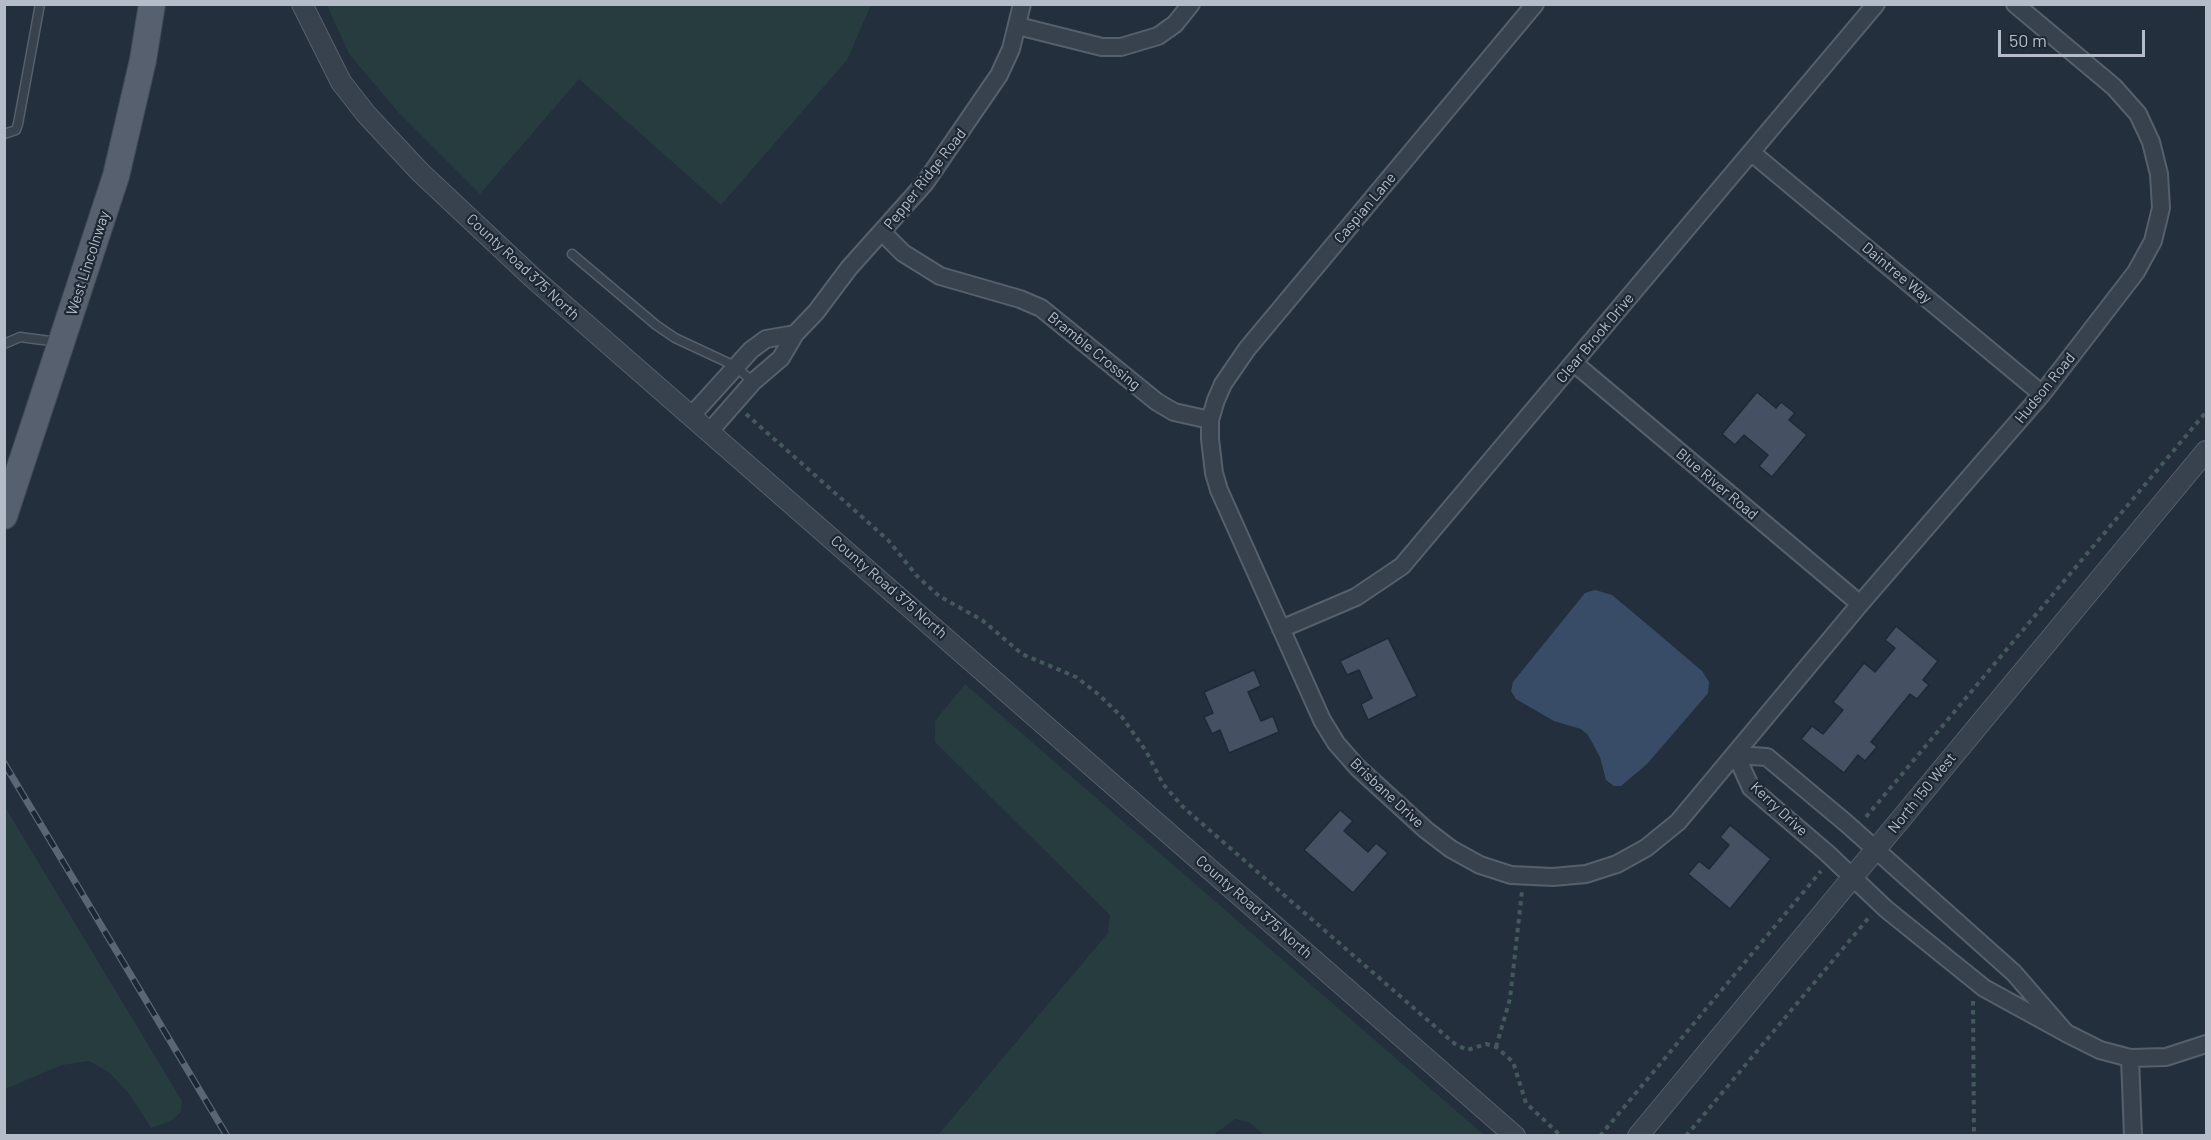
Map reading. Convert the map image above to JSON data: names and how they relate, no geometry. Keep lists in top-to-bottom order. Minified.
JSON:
{"streets":{"main road":["West Lincolnway"],"street":["Pepper Ridge Road","Caspian Lane","County Road 375 North","Daintree Way","Clear Brook Drive","Bramble Crossing","Hudson Road","Blue River Road","Brisbane Drive","North 150 West","Kerry Drive"]},"crossings":[["Pepper Ridge Road","County Road 375 North"],["Pepper Ridge Road","Bramble Crossing"],["Caspian Lane","Bramble Crossing"],["Caspian Lane","Brisbane Drive"],["Daintree Way","Clear Brook Drive"],["Daintree Way","Hudson Road"],["Clear Brook Drive","Blue River Road"],["Clear Brook Drive","Brisbane Drive"],["Bramble Crossing","Brisbane Drive"],["Hudson Road","Blue River Road"],["Hudson Road","Brisbane Drive"],["Hudson Road","Kerry Drive"],["Brisbane Drive","Kerry Drive"],["North 150 West","Kerry Drive"]],"scale_bar":"50 m"}
